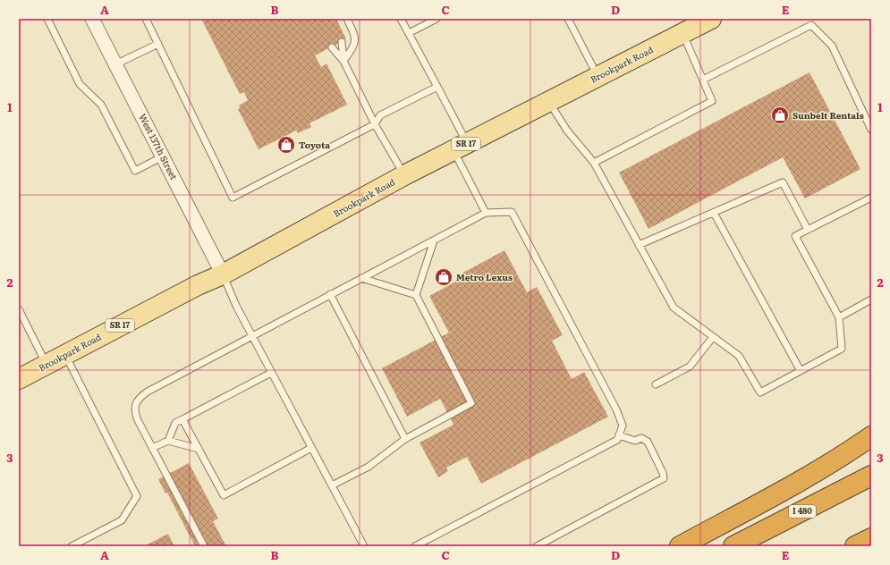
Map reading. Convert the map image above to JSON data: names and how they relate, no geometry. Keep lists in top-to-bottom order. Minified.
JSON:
{"streets":{"highway":["I 480"],"main road":["Brookpark Road","SR 17"],"street":["West 137th Street"]},"crossings":[["Brookpark Road","West 137th Street"]],"places":{"shop":["Sunbelt Rentals","Toyota","Metro Lexus"]},"grid":{"columns":["A","B","C","D","E"],"rows":["1","2","3"]}}
